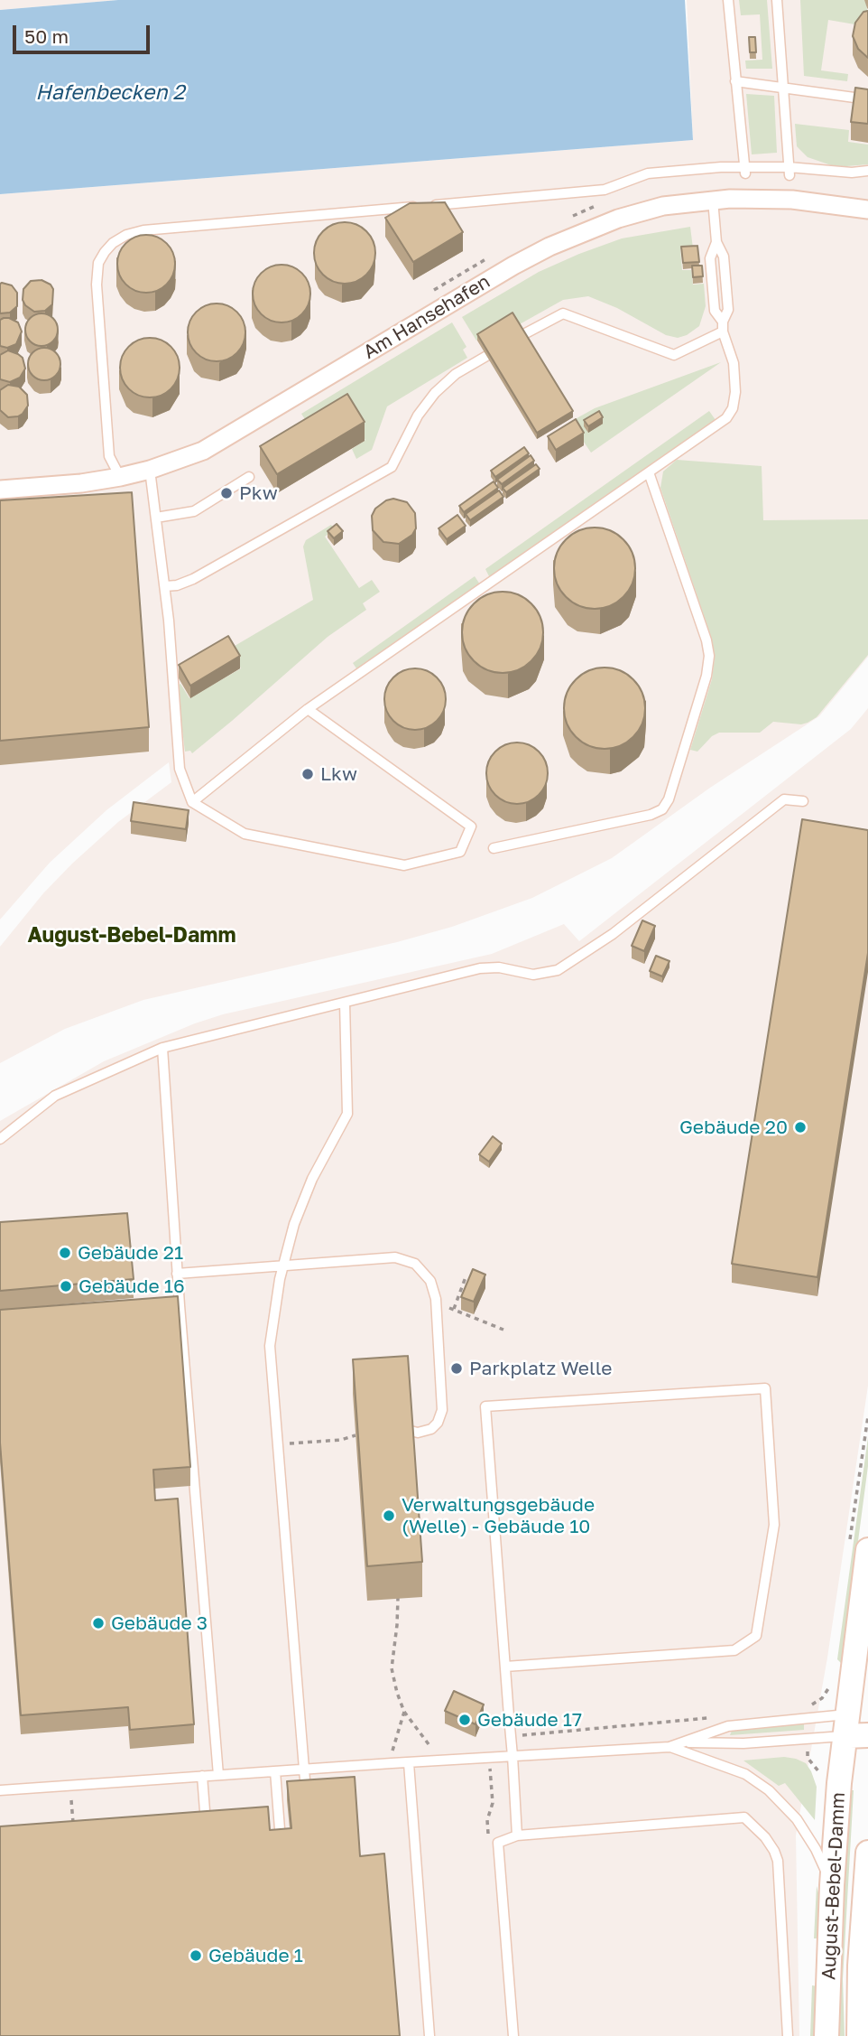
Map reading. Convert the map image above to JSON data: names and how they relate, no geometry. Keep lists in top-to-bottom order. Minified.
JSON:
{"streets":{"main road":["August-Bebel-Damm"],"street":["Am Hansehafen"]},"districts":["August-Bebel-Damm"],"water":["Hafenbecken 2"],"places":["Pkw","Lkw","Gebäude 20","Gebäude 21","Gebäude 16","Parkplatz Welle","Verwaltungsgebäude (Welle) - Gebäude 10","Gebäude 3","Gebäude 17","Gebäude 1"],"scale_bar":"50 m"}
